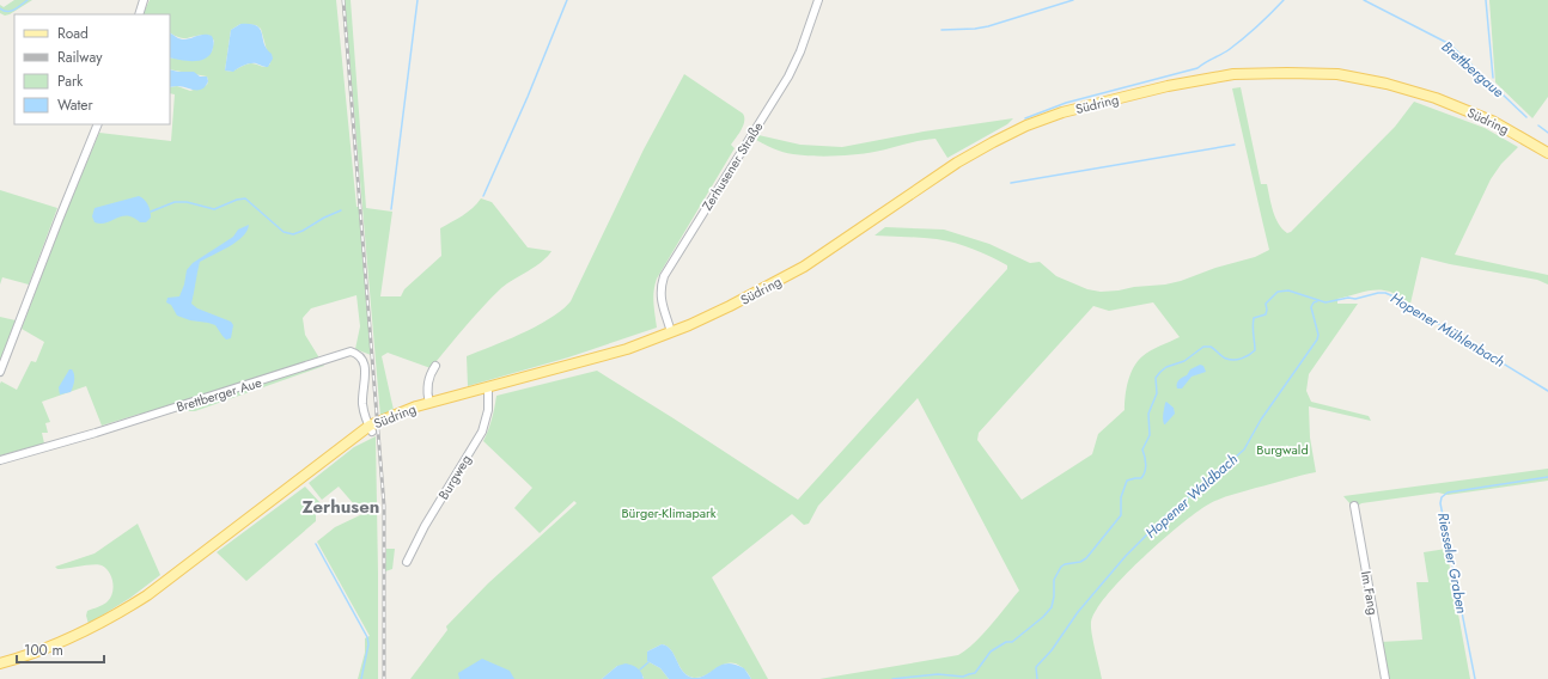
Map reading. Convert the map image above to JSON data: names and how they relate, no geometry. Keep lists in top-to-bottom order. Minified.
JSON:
{"streets":{"main road":["Südring"],"street":["Zerhusener Straße","Brettberger Aue","Burgweg","Im Fang"]},"crossings":[["Südring","Zerhusener Straße"],["Südring","Brettberger Aue"],["Südring","Burgweg"]],"districts":["Zerhusen"],"water":["Brettbergaue","Hopener Mühlenbach","Hopener Waldbach","Riesseler Graben"],"parks":["Burgwald","Bürger-Klimapark"],"legend":["Road","Railway","Park","Water"],"scale_bar":"100 m"}
